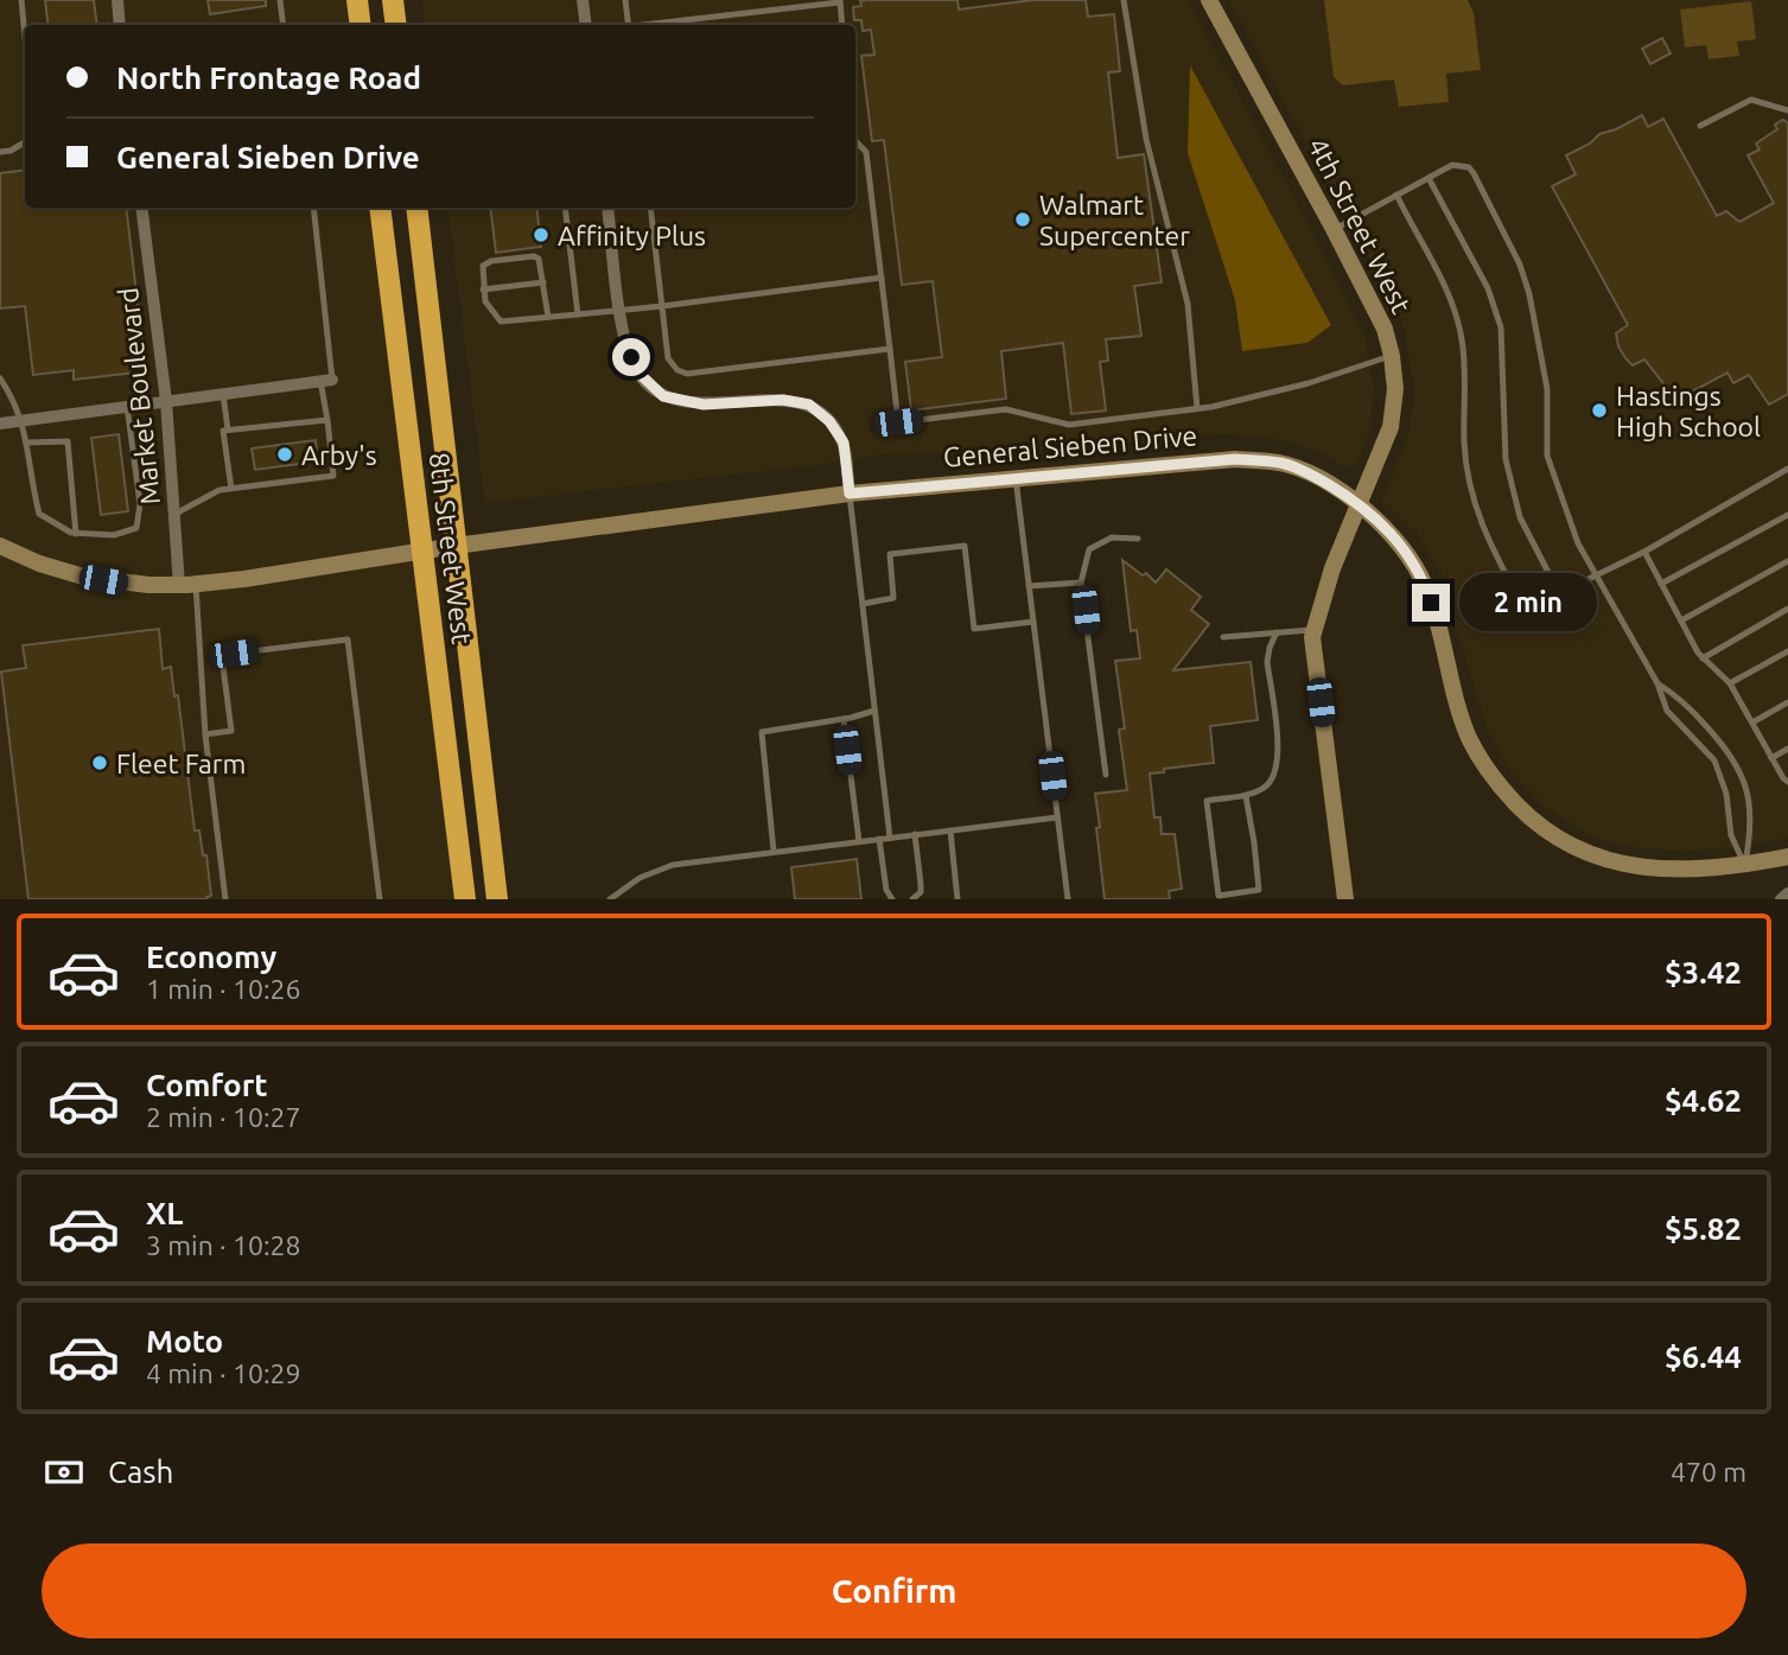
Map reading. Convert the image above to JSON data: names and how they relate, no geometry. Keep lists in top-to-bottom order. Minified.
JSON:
{"streets":{"highway":["8th Street West"],"street":["4th Street West","Market Boulevard","General Sieben Drive"]},"crossings":[["4th Street West","General Sieben Drive"],["Market Boulevard","General Sieben Drive"],["General Sieben Drive","8th Street West"]],"places":["Walmart Supercenter","Affinity Plus","Hastings High School","Arby's","Fleet Farm"],"page":{"banner":["North Frontage Road","General Sieben Drive"],"bubble":"2 min","list":[{"name":"Economy","note":"1 min · 10:26","value":"$3.42"},{"name":"Comfort","note":"2 min · 10:27","value":"$4.62"},{"name":"XL","note":"3 min · 10:28","value":"$5.82"},{"name":"Moto","note":"4 min · 10:29","value":"$6.44"}],"pay":["Cash","470 m"],"buttons":"Confirm"}}
